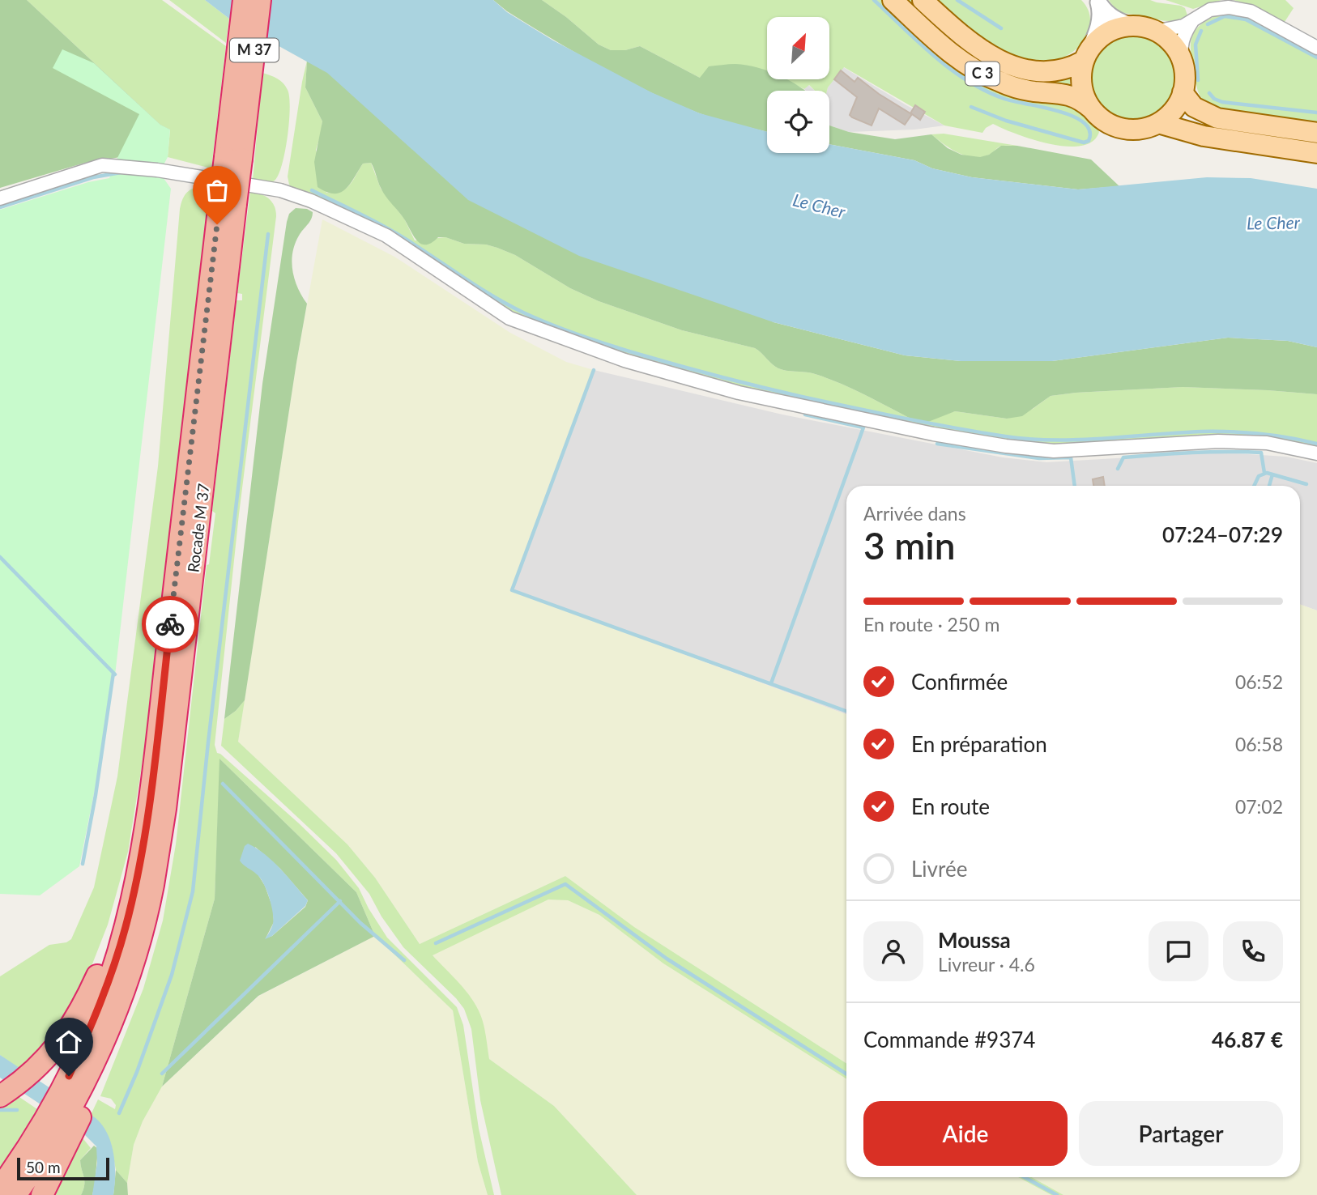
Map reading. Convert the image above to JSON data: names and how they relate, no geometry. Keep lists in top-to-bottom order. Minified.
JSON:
{"streets":{"highway":["M 37","Rocade M 37"],"main road":["C 3"]},"water":["Le Cher"],"scale_bar":"50 m","north":"top right","page":{"heading":["3 min","Arrivée dans","07:24–07:29"],"panel":["Moussa","Livreur · 4.6","Commande #9374","46.87 €"],"bar":"En route · 250 m","list":[["Confirmée","06:52"],["En préparation","06:58"],["En route","07:02"],"Livrée"],"buttons":["Aide","Partager"],"scale":"50 m"}}
